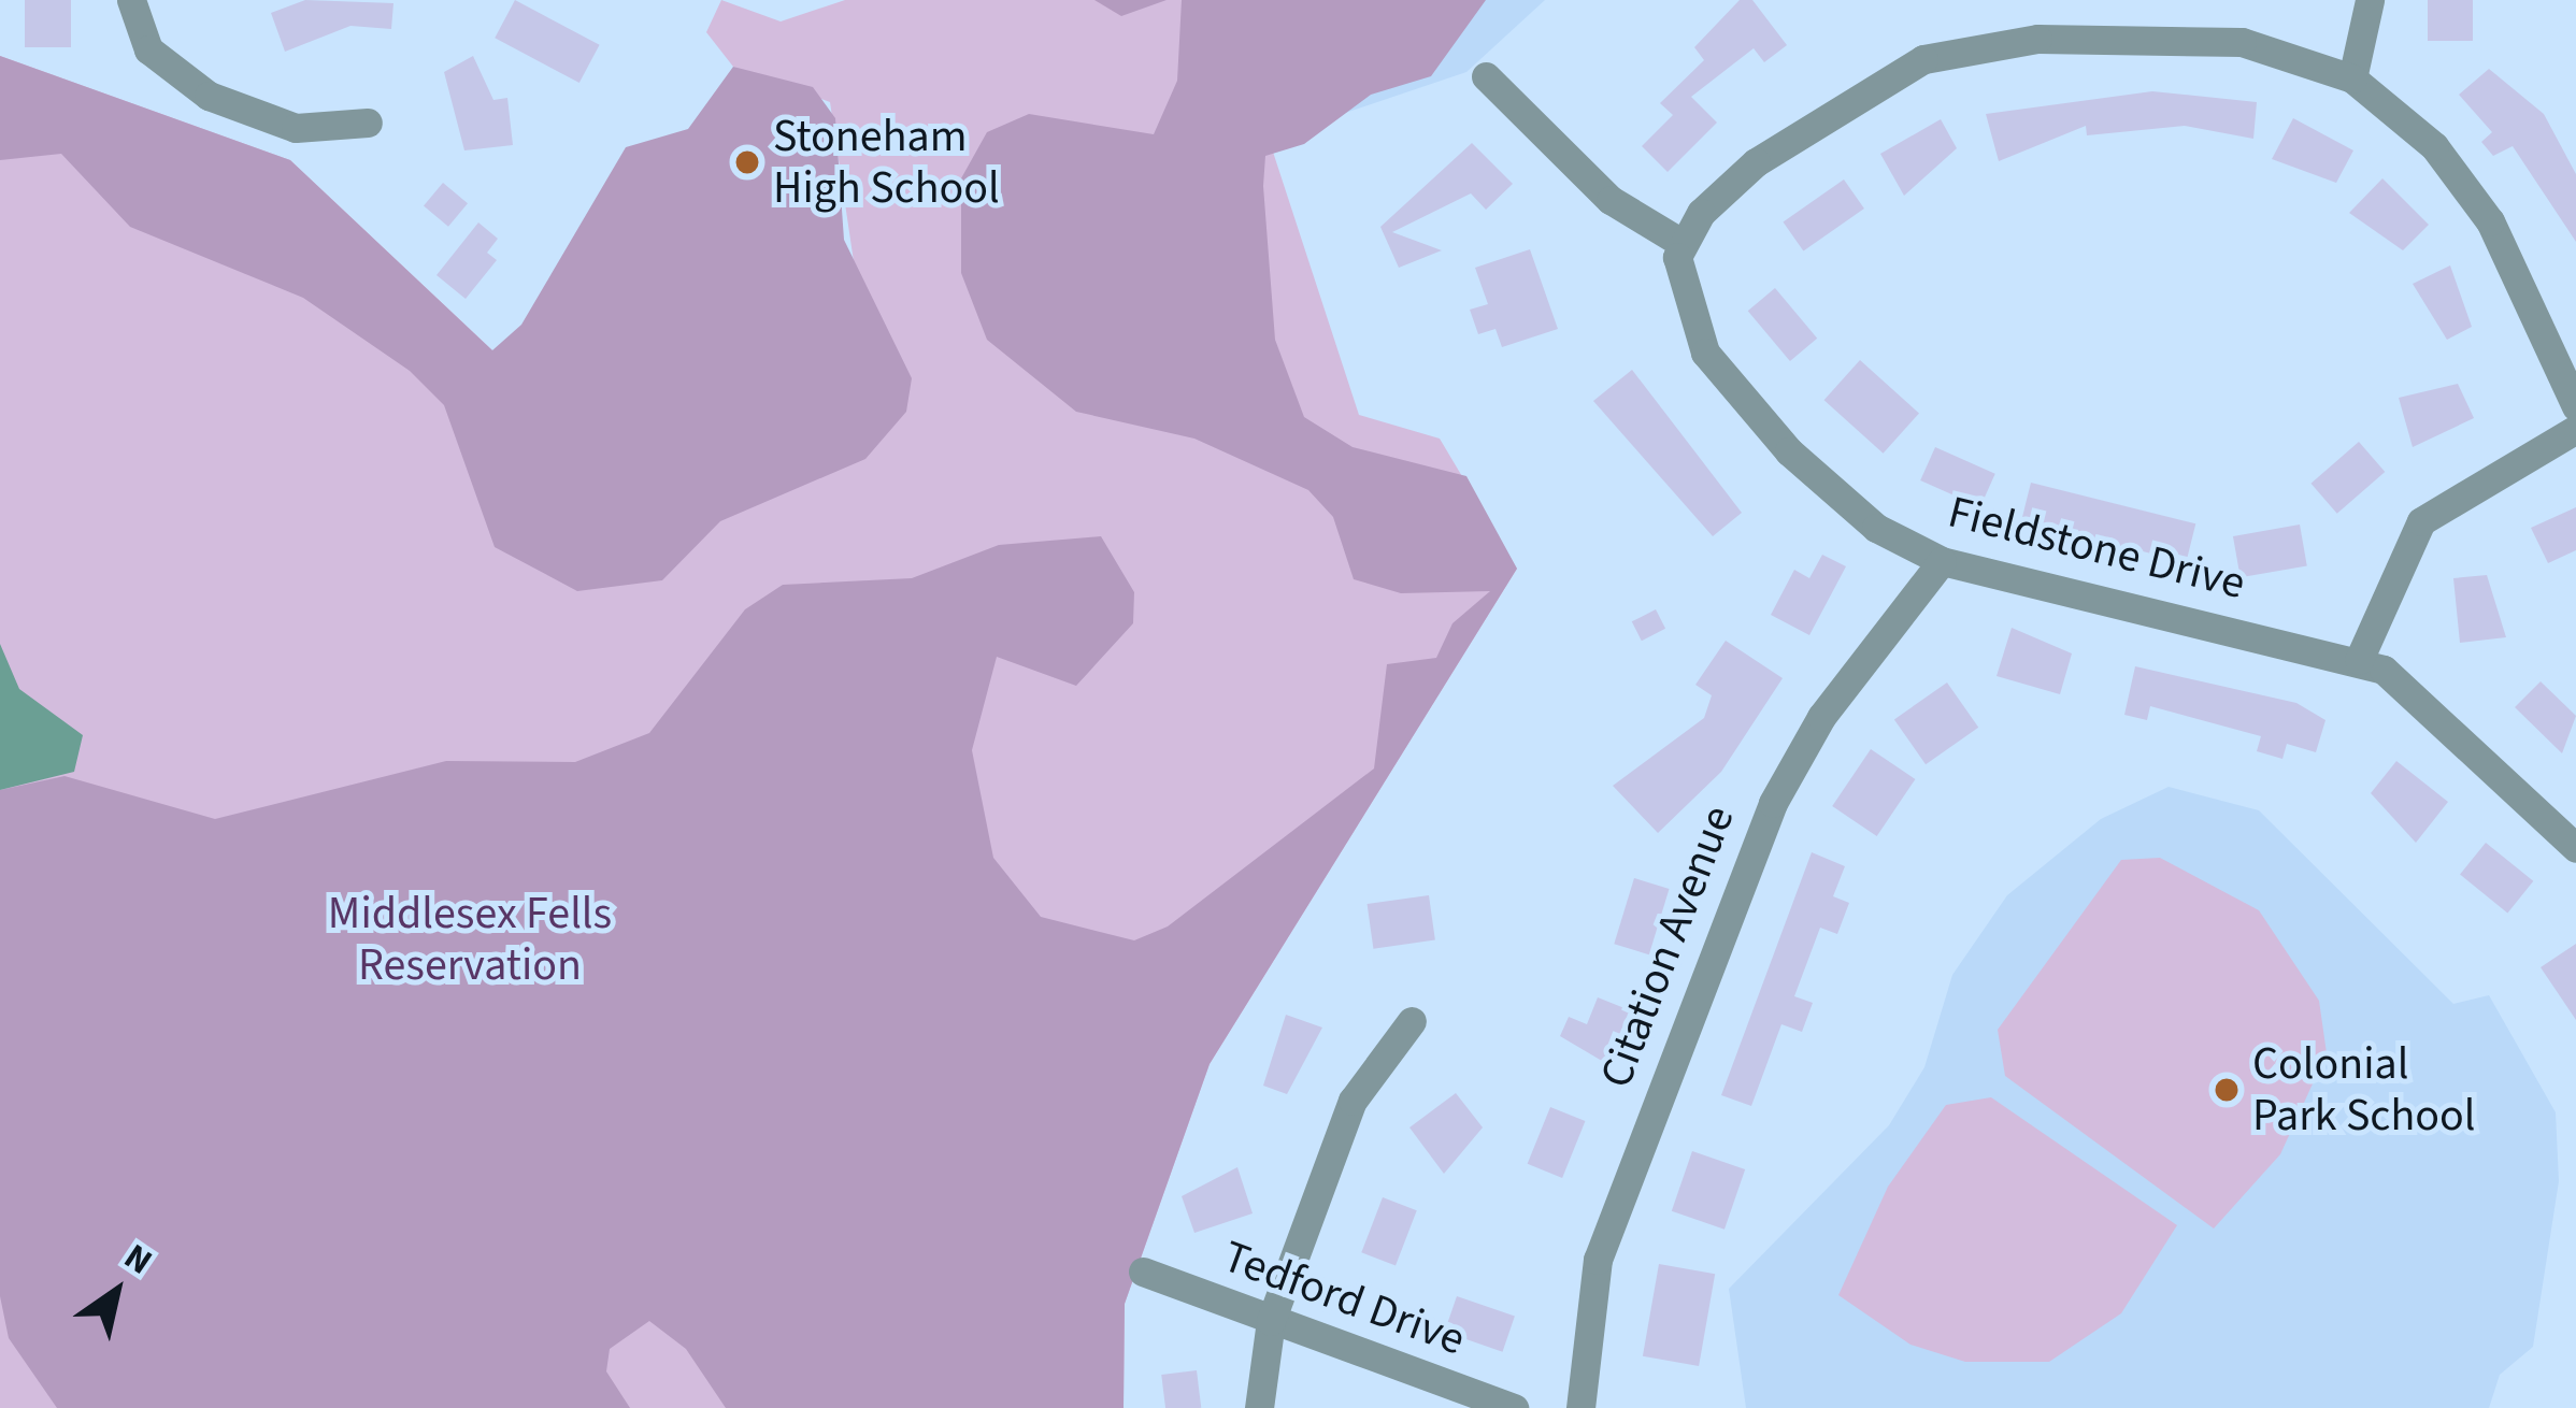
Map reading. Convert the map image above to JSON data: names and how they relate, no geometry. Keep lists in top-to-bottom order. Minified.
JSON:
{"streets":{"street":["Fieldstone Drive","Citation Avenue","Tedford Drive"]},"crossings":[["Fieldstone Drive","Citation Avenue"]],"parks":["Middlesex Fells Reservation"],"places":["Stoneham High School","Colonial Park School"],"north":"top right"}
